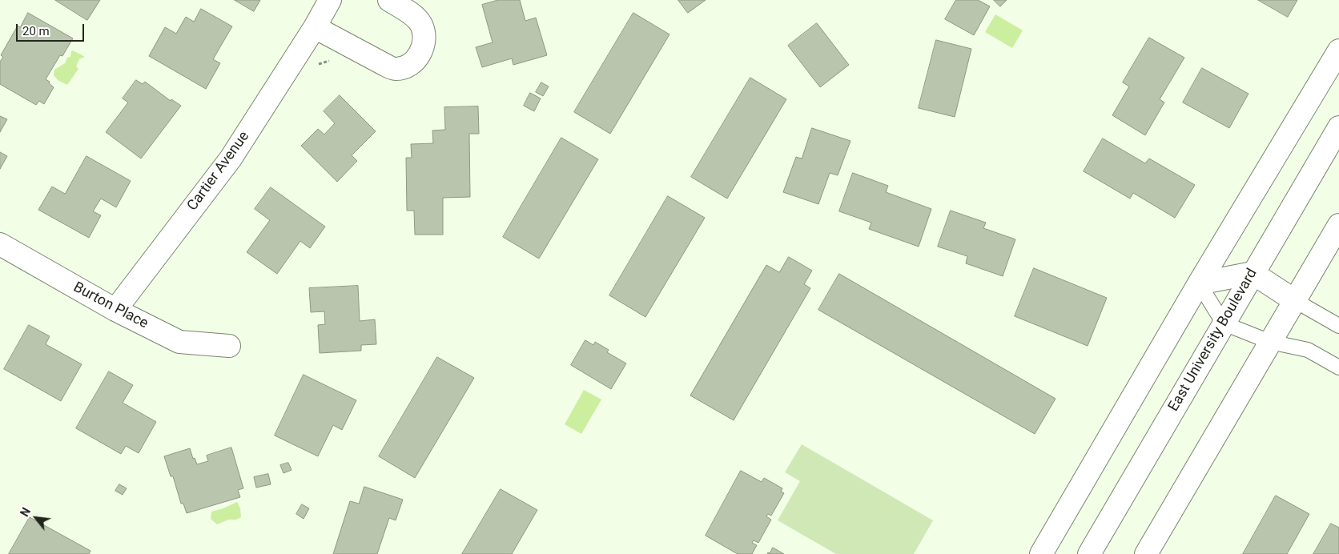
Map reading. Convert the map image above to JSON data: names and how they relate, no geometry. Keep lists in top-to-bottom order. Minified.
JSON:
{"streets":{"street":["Cartier Avenue","Burton Place","East University Boulevard"]},"crossings":[["Cartier Avenue","Burton Place"]],"scale_bar":"20 m","north":"top left"}
